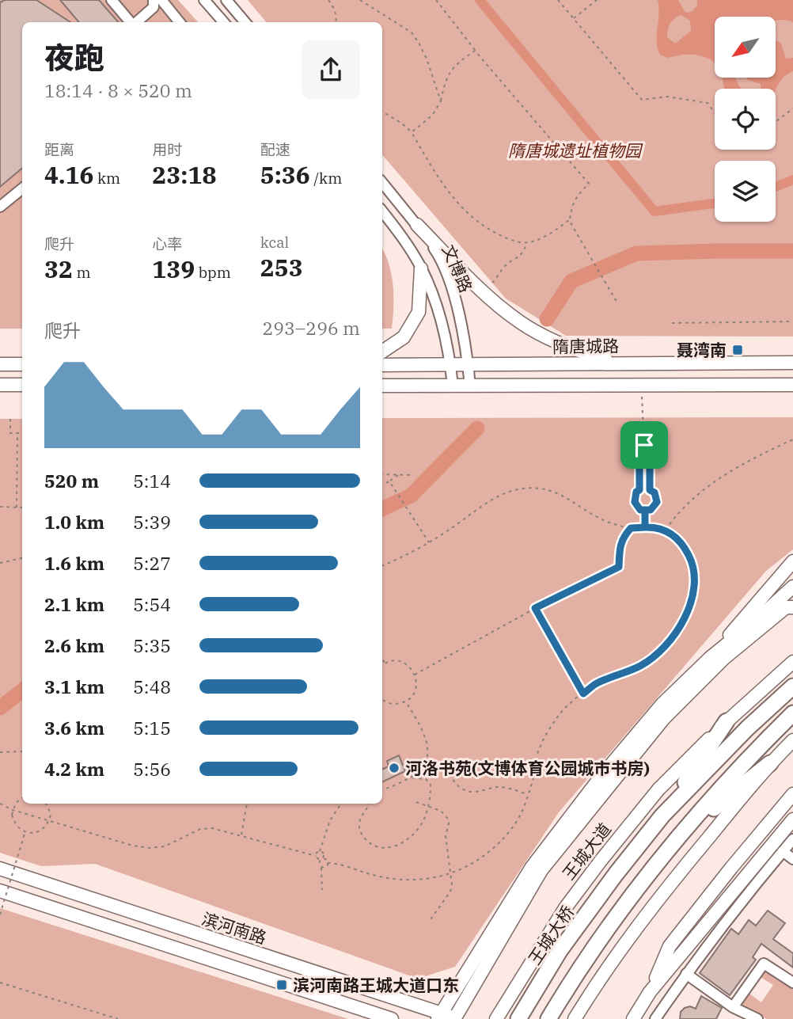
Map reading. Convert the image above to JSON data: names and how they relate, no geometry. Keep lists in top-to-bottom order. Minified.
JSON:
{"streets":{"highway":["王城大桥"],"main road":["隋唐城路","王城大道","滨河南路"],"street":["文博路"]},"crossings":[["文博路","隋唐城路"]],"parks":["隋唐城遗址植物园"],"places":{"transit":["聂湾南","滨河南路王城大道口东"],"other":["河洛书苑(文博体育公园城市书房)"]},"north":"bottom left","page":{"heading":["夜跑","18:14 · 8 × 520 m"],"stats":[["距离","4.16 km"],["用时","23:18"],["配速","5:36 /km"],["爬升","32 m"],["心率","139 bpm"],["kcal","253"]],"chart":["爬升","293–296 m"],"list":[{"name":"520 m","note":"5:14"},{"name":"1.0 km","note":"5:39"},{"name":"1.6 km","note":"5:27"},{"name":"2.1 km","note":"5:54"},{"name":"2.6 km","note":"5:35"},{"name":"3.1 km","note":"5:48"},{"name":"3.6 km","note":"5:15"},{"name":"4.2 km","note":"5:56"}]}}
